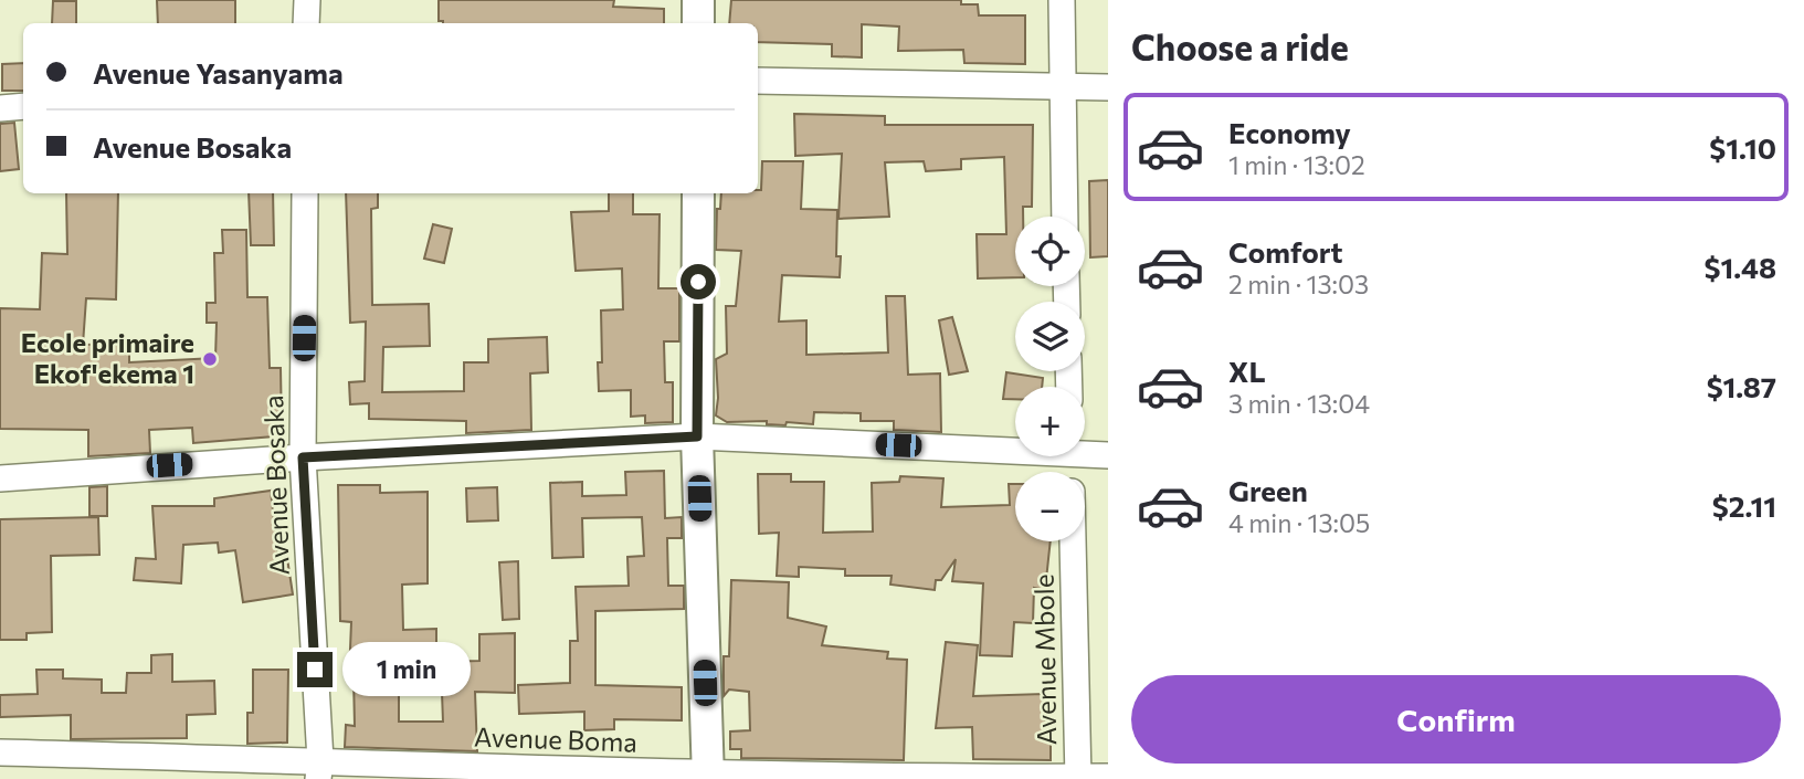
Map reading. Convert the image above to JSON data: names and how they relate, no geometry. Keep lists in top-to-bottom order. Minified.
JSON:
{"streets":{"street":["Avenue Bosaka","Avenue Mbole","Avenue Boma"]},"crossings":[["Avenue Bosaka","Avenue Boma"],["Avenue Mbole","Avenue Boma"]],"places":["Ecole primaire Ekof'ekema 1"],"page":{"heading":"Choose a ride","banner":["Avenue Yasanyama","Avenue Bosaka"],"list":[{"name":"Economy","note":"1 min · 13:02","value":"$1.10"},{"name":"Comfort","note":"2 min · 13:03","value":"$1.48"},{"name":"XL","note":"3 min · 13:04","value":"$1.87"},{"name":"Green","note":"4 min · 13:05","value":"$2.11"}],"map_buttons":["+","−"],"bubble":"1 min","buttons":"Confirm"}}
